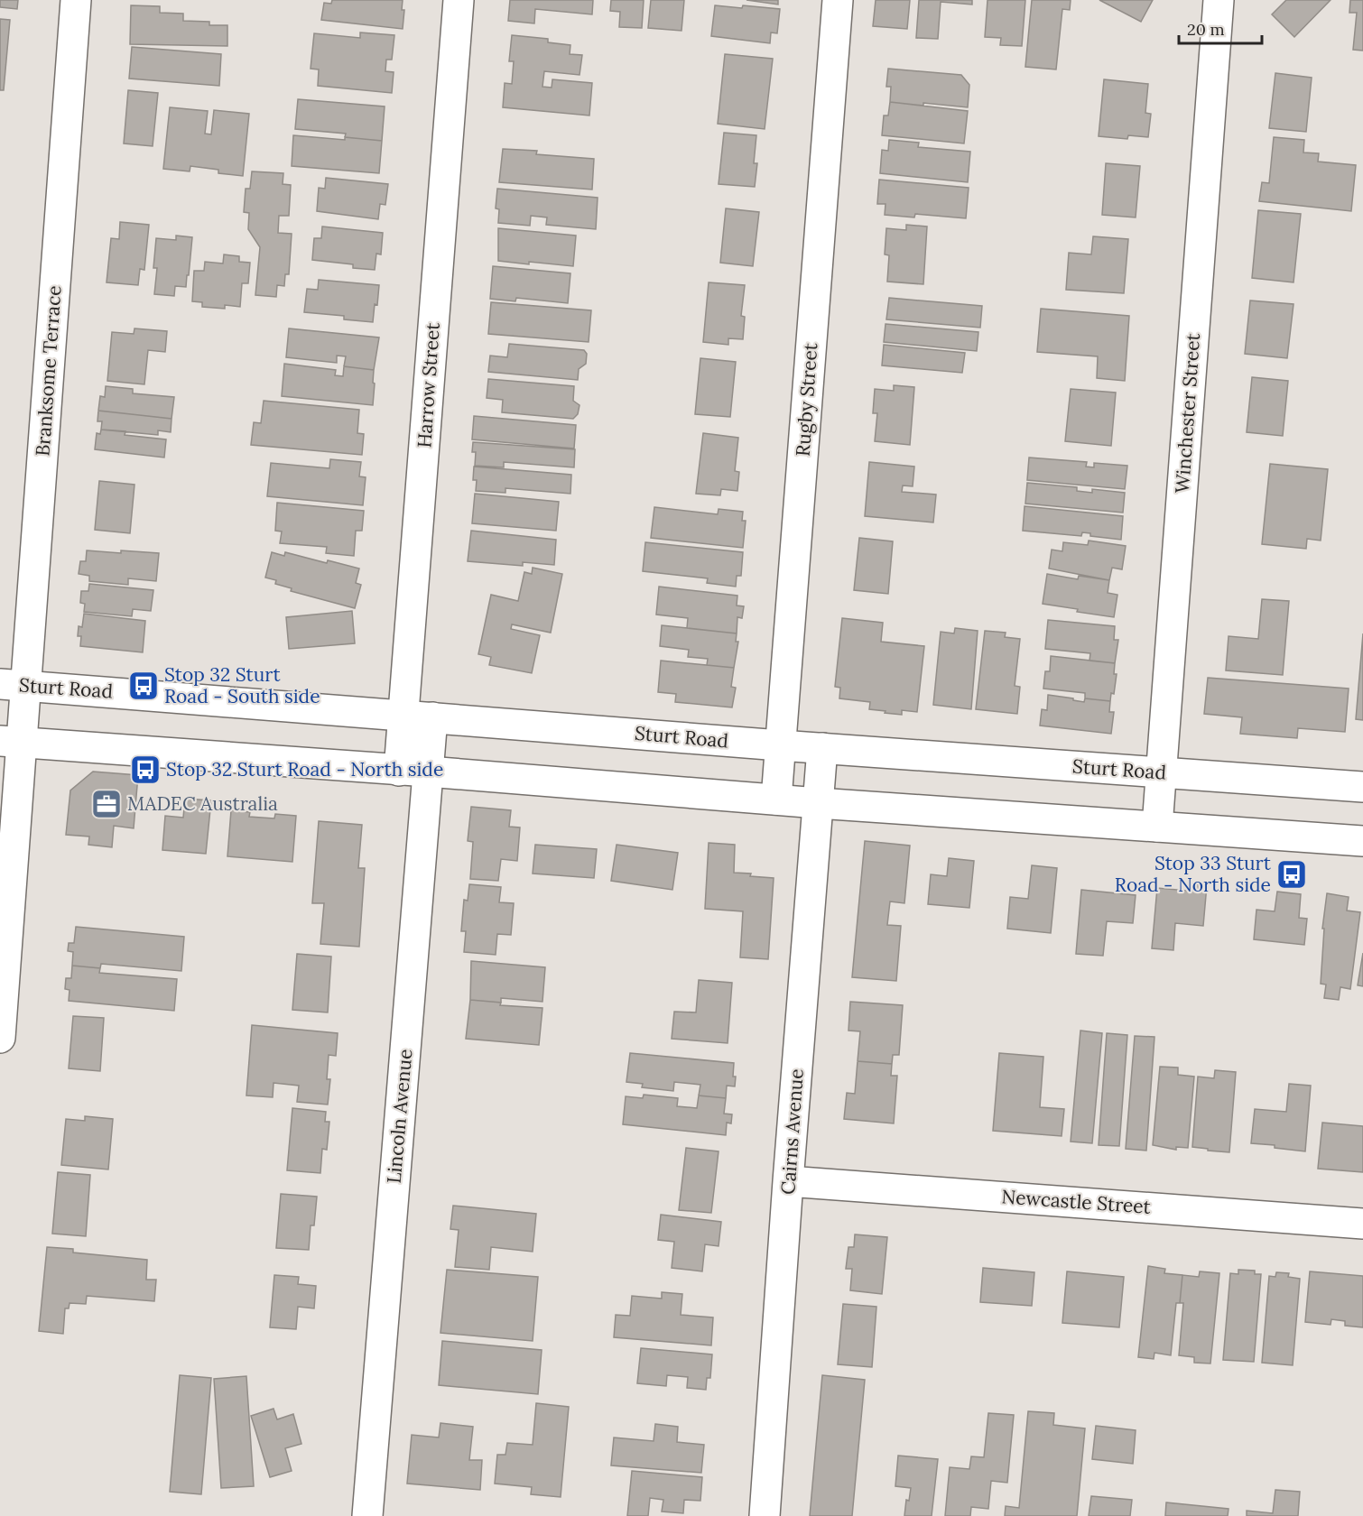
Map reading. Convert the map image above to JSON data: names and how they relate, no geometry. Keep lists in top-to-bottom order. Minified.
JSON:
{"streets":{"street":["Branksome Terrace","Harrow Street","Rugby Street","Winchester Street","Sturt Road","Lincoln Avenue","Cairns Avenue","Newcastle Street"]},"crossings":[["Branksome Terrace","Sturt Road"],["Harrow Street","Sturt Road"],["Rugby Street","Sturt Road"],["Winchester Street","Sturt Road"],["Sturt Road","Lincoln Avenue"],["Sturt Road","Cairns Avenue"],["Cairns Avenue","Newcastle Street"]],"places":{"bus stop":["Stop 32 Sturt Road - South side","Stop 32 Sturt Road - North side","Stop 33 Sturt Road - North side"],"office":["MADEC Australia"]},"scale_bar":"20 m"}
